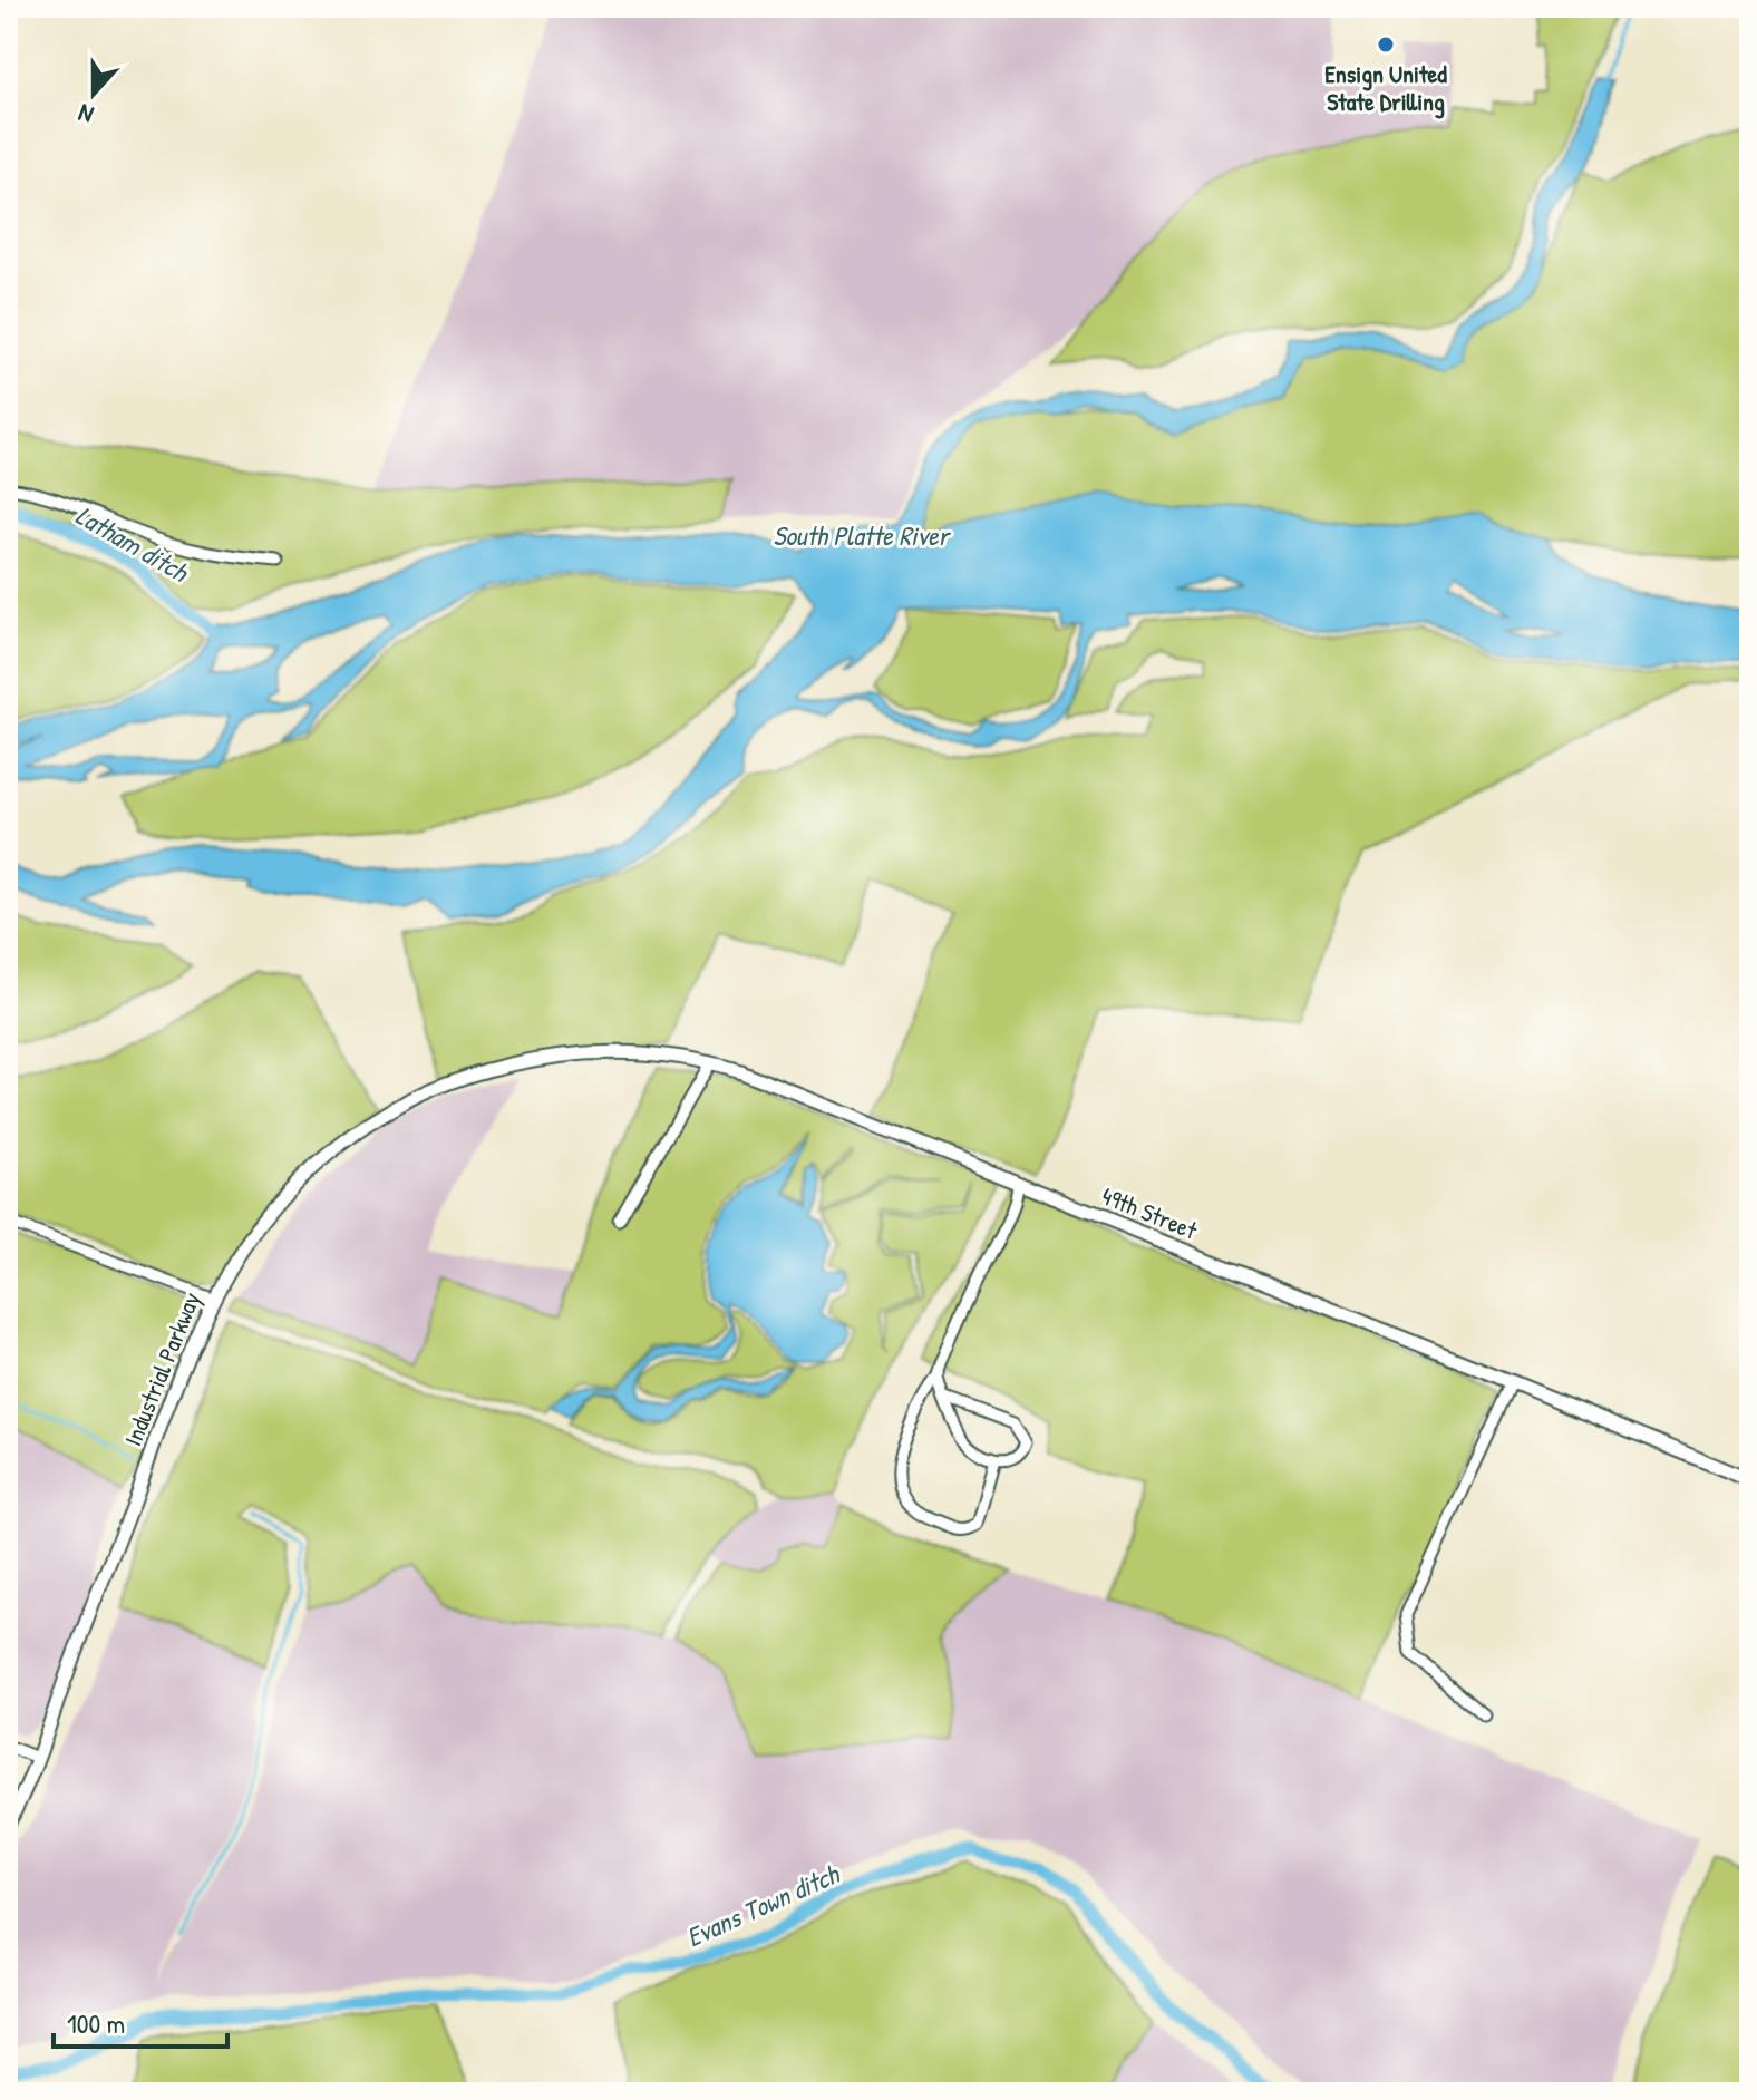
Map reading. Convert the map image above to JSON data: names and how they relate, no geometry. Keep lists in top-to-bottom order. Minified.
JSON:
{"streets":{"street":["49th Street","Industrial Parkway"]},"crossings":[["49th Street","Industrial Parkway"]],"water":["South Platte River","Latham ditch","Evans Town ditch"],"places":["Ensign United State Drilling"],"scale_bar":"100 m","north":"bottom"}
